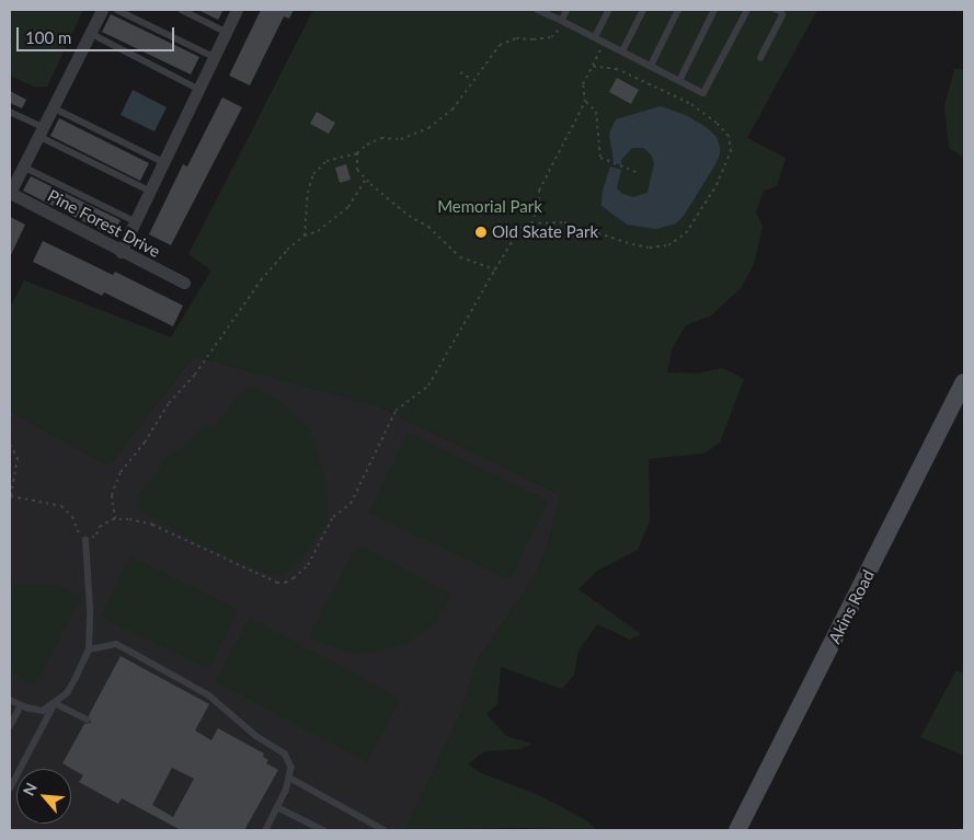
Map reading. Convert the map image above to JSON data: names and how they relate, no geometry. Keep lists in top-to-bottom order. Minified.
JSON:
{"streets":{"street":["Pine Forest Drive","Akins Road"]},"parks":["Memorial Park"],"places":["Old Skate Park"],"scale_bar":"100 m","north":"top left"}
